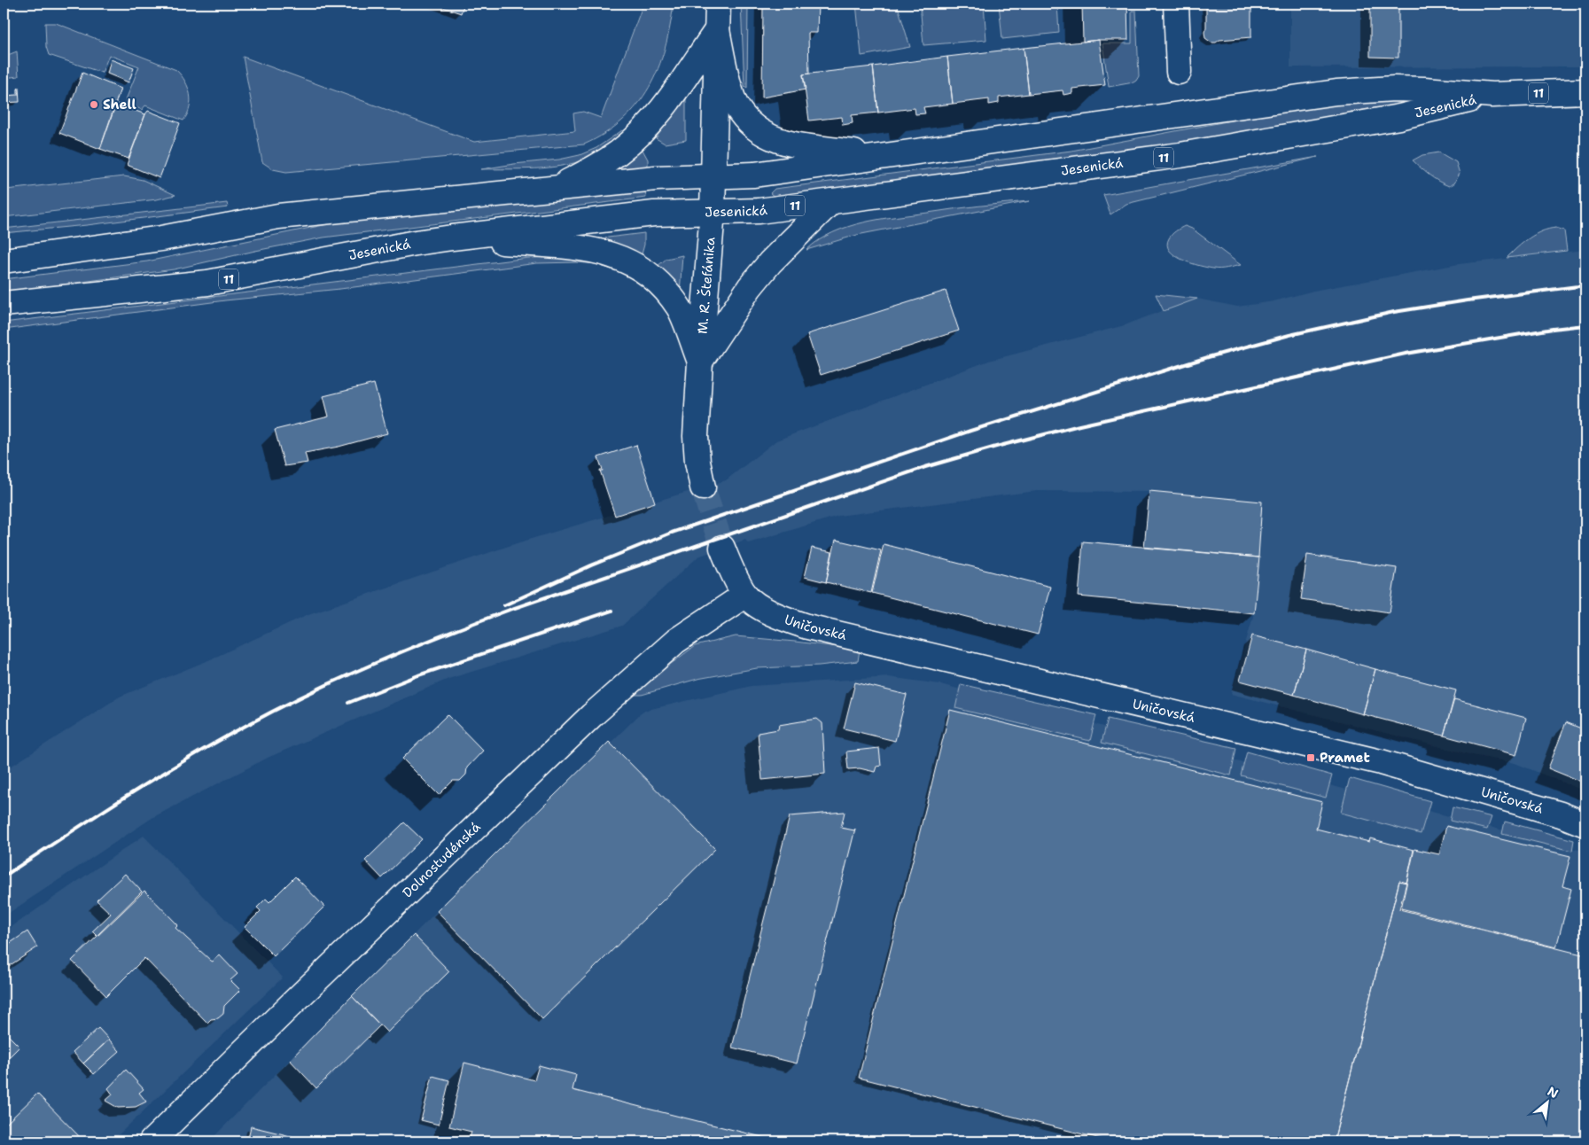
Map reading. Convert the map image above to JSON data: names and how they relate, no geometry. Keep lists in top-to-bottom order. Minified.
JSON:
{"streets":{"main road":["11","Jesenická","M. R. Štefánika","Uničovská","Dolnostudénská"]},"crossings":[["Jesenická","M. R. Štefánika"],["Uničovská","Dolnostudénská"]],"places":{"other":["Shell"],"transit":["Pramet"]},"north":"top right"}
